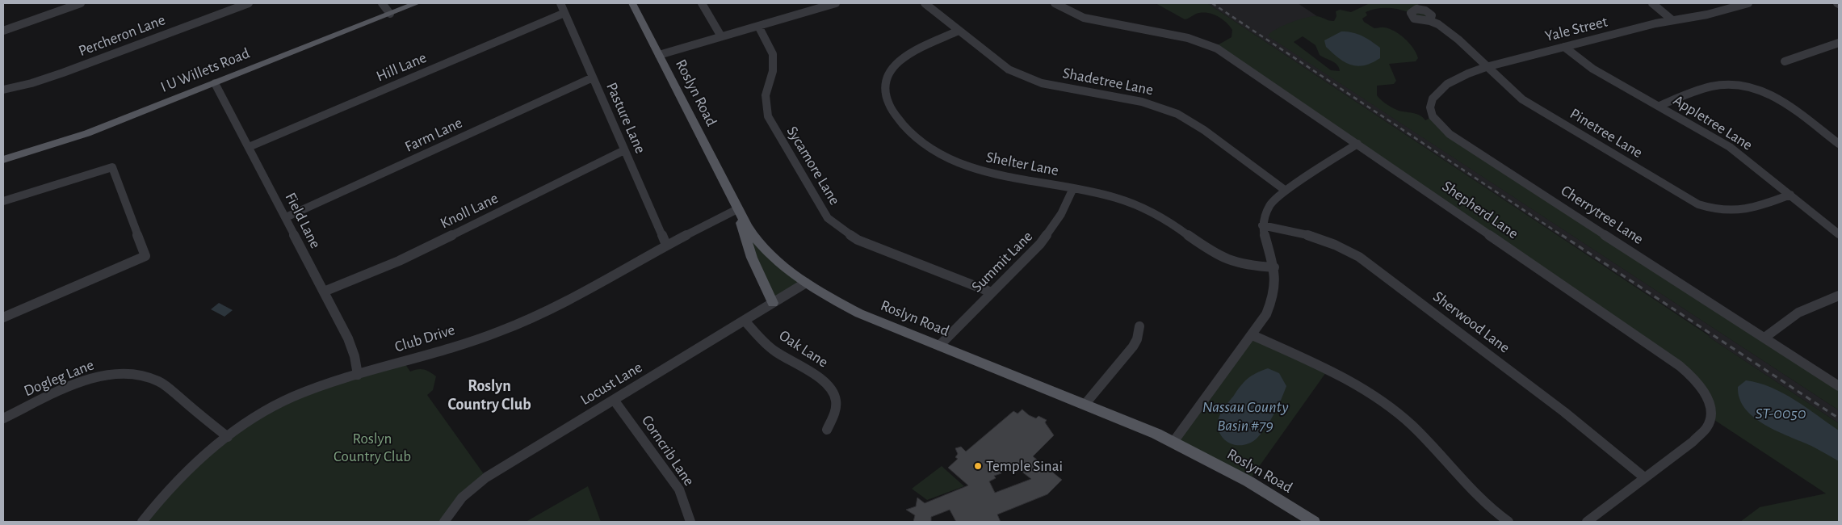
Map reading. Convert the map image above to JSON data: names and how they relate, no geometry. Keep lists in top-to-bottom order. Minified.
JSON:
{"streets":{"main road":["I U Willets Road","Roslyn Road"],"street":["Yale Street","Percheron Lane","Hill Lane","Shadetree Lane","Pasture Lane","Appletree Lane","Pinetree Lane","Farm Lane","Shelter Lane","Sycamore Lane","Shepherd Lane","Knoll Lane","Cherrytree Lane","Field Lane","Summit Lane","Sherwood Lane","Club Drive","Oak Lane","Dogleg Lane","Locust Lane","Corncrib Lane"]},"crossings":[["Yale Street","Appletree Lane"],["Yale Street","Pinetree Lane"],["Yale Street","Cherrytree Lane"],["Hill Lane","Pasture Lane"],["Hill Lane","Field Lane"],["I U Willets Road","Field Lane"],["Shadetree Lane","Shelter Lane"],["Roslyn Road","Summit Lane"],["Roslyn Road","Club Drive"],["Roslyn Road","Locust Lane"],["Pasture Lane","Farm Lane"],["Pasture Lane","Knoll Lane"],["Pasture Lane","Club Drive"],["Appletree Lane","Pinetree Lane"],["Farm Lane","Field Lane"],["Shelter Lane","Summit Lane"],["Sycamore Lane","Summit Lane"],["Shepherd Lane","Sherwood Lane"],["Knoll Lane","Field Lane"],["Field Lane","Club Drive"],["Club Drive","Dogleg Lane"],["Oak Lane","Locust Lane"],["Locust Lane","Corncrib Lane"]],"districts":["Roslyn Country Club"],"water":["Nassau County Basin #79","ST-0050"],"parks":["Roslyn Country Club"],"places":["Temple Sinai"]}
